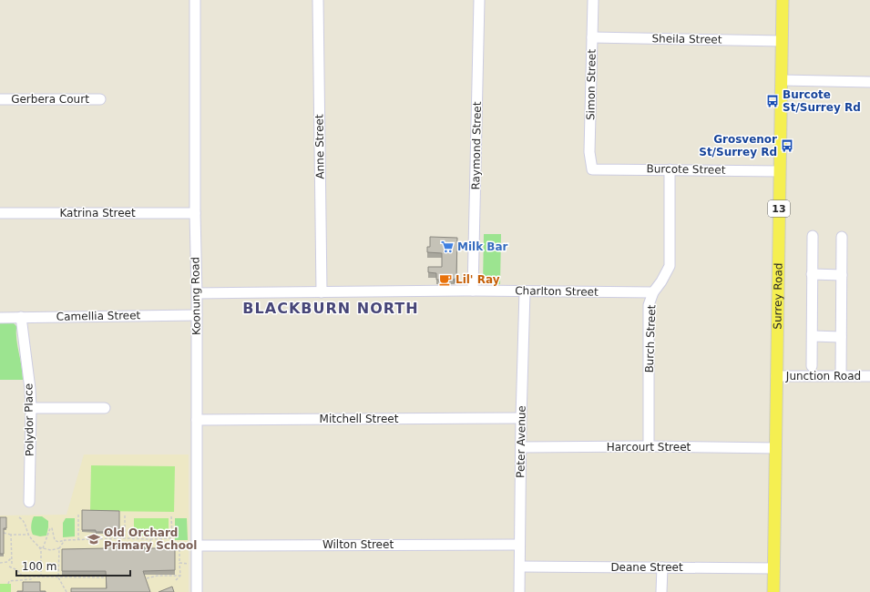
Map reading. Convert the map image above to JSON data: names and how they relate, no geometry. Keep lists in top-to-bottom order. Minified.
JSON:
{"streets":{"main road":["13","Surrey Road"],"street":["Sheila Street","Simon Street","Gerbera Court","Raymond Street","Anne Street","Burcote Street","Katrina Street","Charlton Street","Koonung Road","Camellia Street","Burch Street","Junction Road","Mitchell Street","Polydor Place","Peter Avenue","Harcourt Street","Wilton Street","Deane Street"]},"crossings":[["Sheila Street","Simon Street"],["Sheila Street","Surrey Road"],["Simon Street","Burcote Street"],["Raymond Street","Charlton Street"],["Anne Street","Charlton Street"],["Burcote Street","Surrey Road"],["Burcote Street","Burch Street"],["Katrina Street","Koonung Road"],["Charlton Street","Koonung Road"],["Charlton Street","Burch Street"],["Charlton Street","Peter Avenue"],["Koonung Road","Camellia Street"],["Koonung Road","Mitchell Street"],["Koonung Road","Wilton Street"],["Surrey Road","Junction Road"],["Surrey Road","Harcourt Street"],["Surrey Road","Deane Street"],["Camellia Street","Polydor Place"],["Burch Street","Harcourt Street"],["Mitchell Street","Peter Avenue"],["Peter Avenue","Harcourt Street"],["Peter Avenue","Wilton Street"],["Peter Avenue","Deane Street"]],"districts":["BLACKBURN NORTH"],"places":{"bus stop":["Burcote St/Surrey Rd","Grosvenor St/Surrey Rd"],"supermarket":["Milk Bar"],"cafe":["Lil' Ray"],"school or university":["Old Orchard Primary School"]},"scale_bar":"100 m"}
